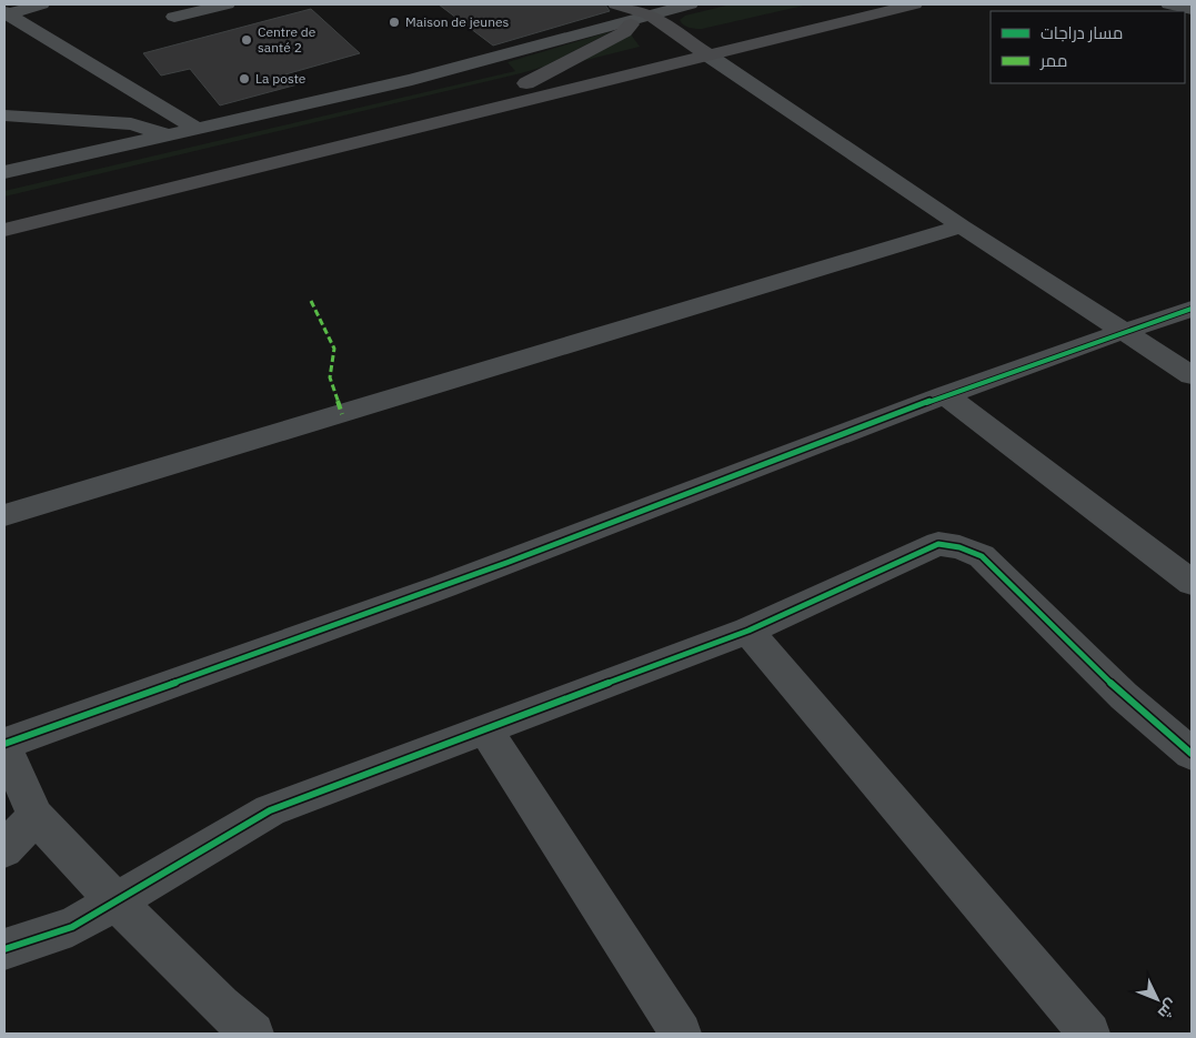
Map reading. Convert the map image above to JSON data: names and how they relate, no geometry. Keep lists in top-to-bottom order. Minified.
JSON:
{"places":["Maison de jeunes","Centre de santé 2","La poste"],"legend":["مسار دراجات","ممر"],"north":"bottom right"}
